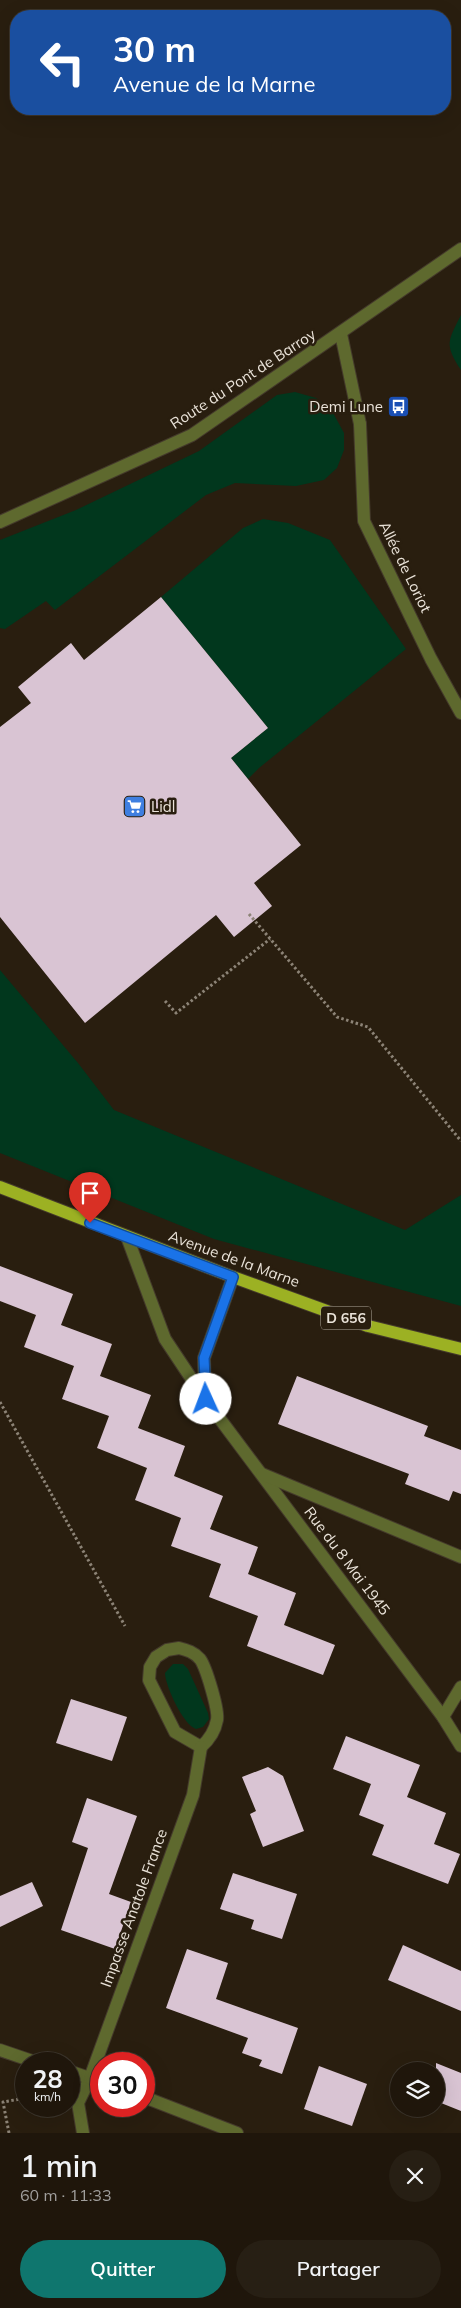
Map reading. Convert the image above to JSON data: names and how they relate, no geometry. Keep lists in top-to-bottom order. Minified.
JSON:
{"streets":{"main road":["Avenue de la Marne","D 656"],"street":["Route du Pont de Barroy","Allée de Loriot","Rue du 8 Mai 1945","Impasse Anatole France"]},"crossings":[["Route du Pont de Barroy","Allée de Loriot"],["Avenue de la Marne","Rue du 8 Mai 1945"]],"places":{"bus stop":["Demi Lune"],"supermarket":["Lidl"]},"page":{"turn":["30 m","Avenue de la Marne"],"speed":"28 km/h","limit":"30","heading":["1 min","60 m · 11:33"],"buttons":["Quitter","Partager"]}}
